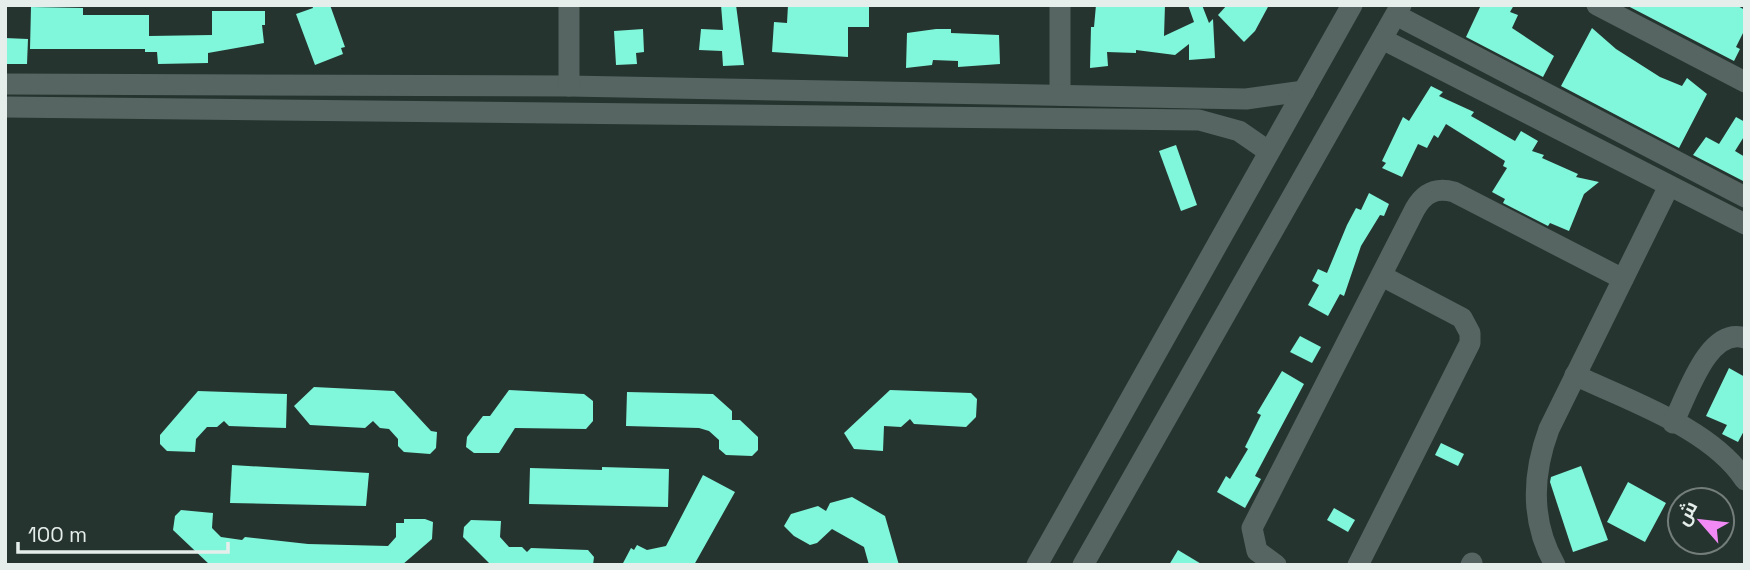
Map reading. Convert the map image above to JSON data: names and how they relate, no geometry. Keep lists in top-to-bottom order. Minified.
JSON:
{"scale_bar":"100 m","north":"top left"}
